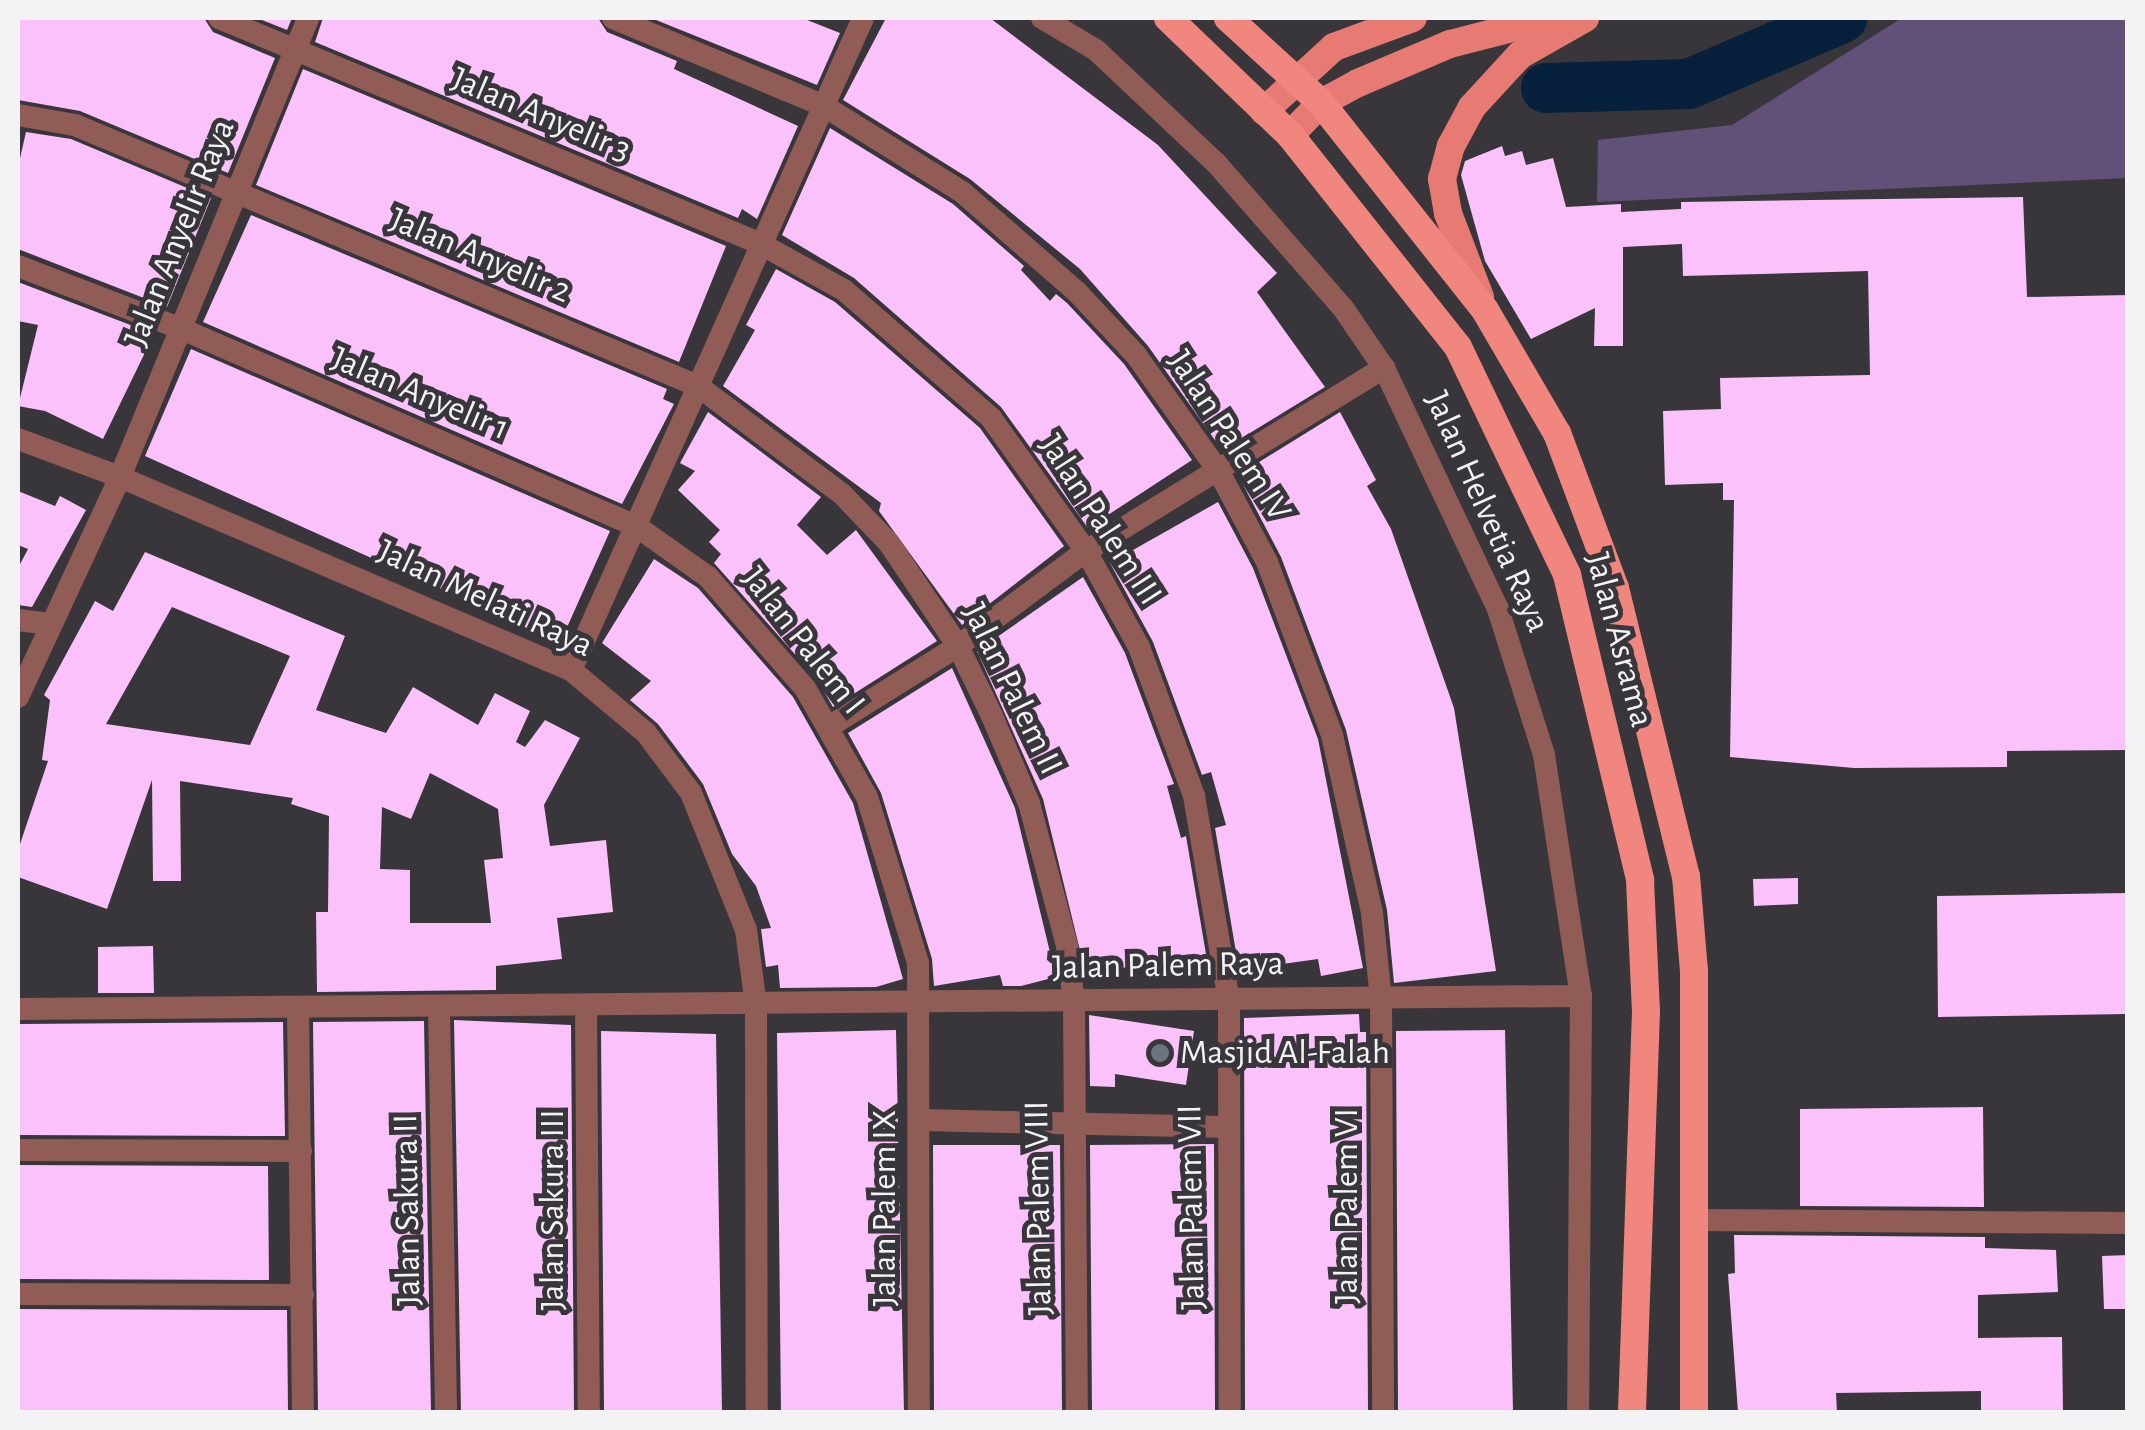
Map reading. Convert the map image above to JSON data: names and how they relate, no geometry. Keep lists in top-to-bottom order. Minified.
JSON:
{"streets":{"highway":["Jalan Asrama"],"street":["Jalan Anyelir 3","Jalan Anyelir Raya","Jalan Anyelir 2","Jalan Anyelir 1","Jalan Palem IV","Jalan Helvetia Raya","Jalan Palem III","Jalan Melati Raya","Jalan Palem I","Jalan Palem II","Jalan Palem Raya","Jalan Palem VI","Jalan Palem VII","Jalan Palem IX","Jalan Palem VIII","Jalan Sakura II","Jalan Sakura III"]},"crossings":[["Jalan Anyelir 3","Jalan Anyelir Raya"],["Jalan Anyelir 3","Jalan Palem III"],["Jalan Anyelir Raya","Jalan Anyelir 2"],["Jalan Anyelir Raya","Jalan Anyelir 1"],["Jalan Anyelir Raya","Jalan Melati Raya"],["Jalan Anyelir 2","Jalan Palem II"],["Jalan Anyelir 1","Jalan Palem I"],["Jalan Palem IV","Jalan Palem Raya"],["Jalan Palem IV","Jalan Palem VI"],["Jalan Helvetia Raya","Jalan Palem Raya"],["Jalan Palem III","Jalan Palem Raya"],["Jalan Palem III","Jalan Palem VII"],["Jalan Melati Raya","Jalan Palem Raya"],["Jalan Palem I","Jalan Palem Raya"],["Jalan Palem I","Jalan Palem IX"],["Jalan Palem II","Jalan Palem Raya"],["Jalan Palem II","Jalan Palem VIII"],["Jalan Palem Raya","Jalan Palem VI"],["Jalan Palem Raya","Jalan Palem VII"],["Jalan Palem Raya","Jalan Palem IX"],["Jalan Palem Raya","Jalan Palem VIII"],["Jalan Palem Raya","Jalan Sakura II"],["Jalan Palem Raya","Jalan Sakura III"]],"places":["Masjid Al-Falah"]}
